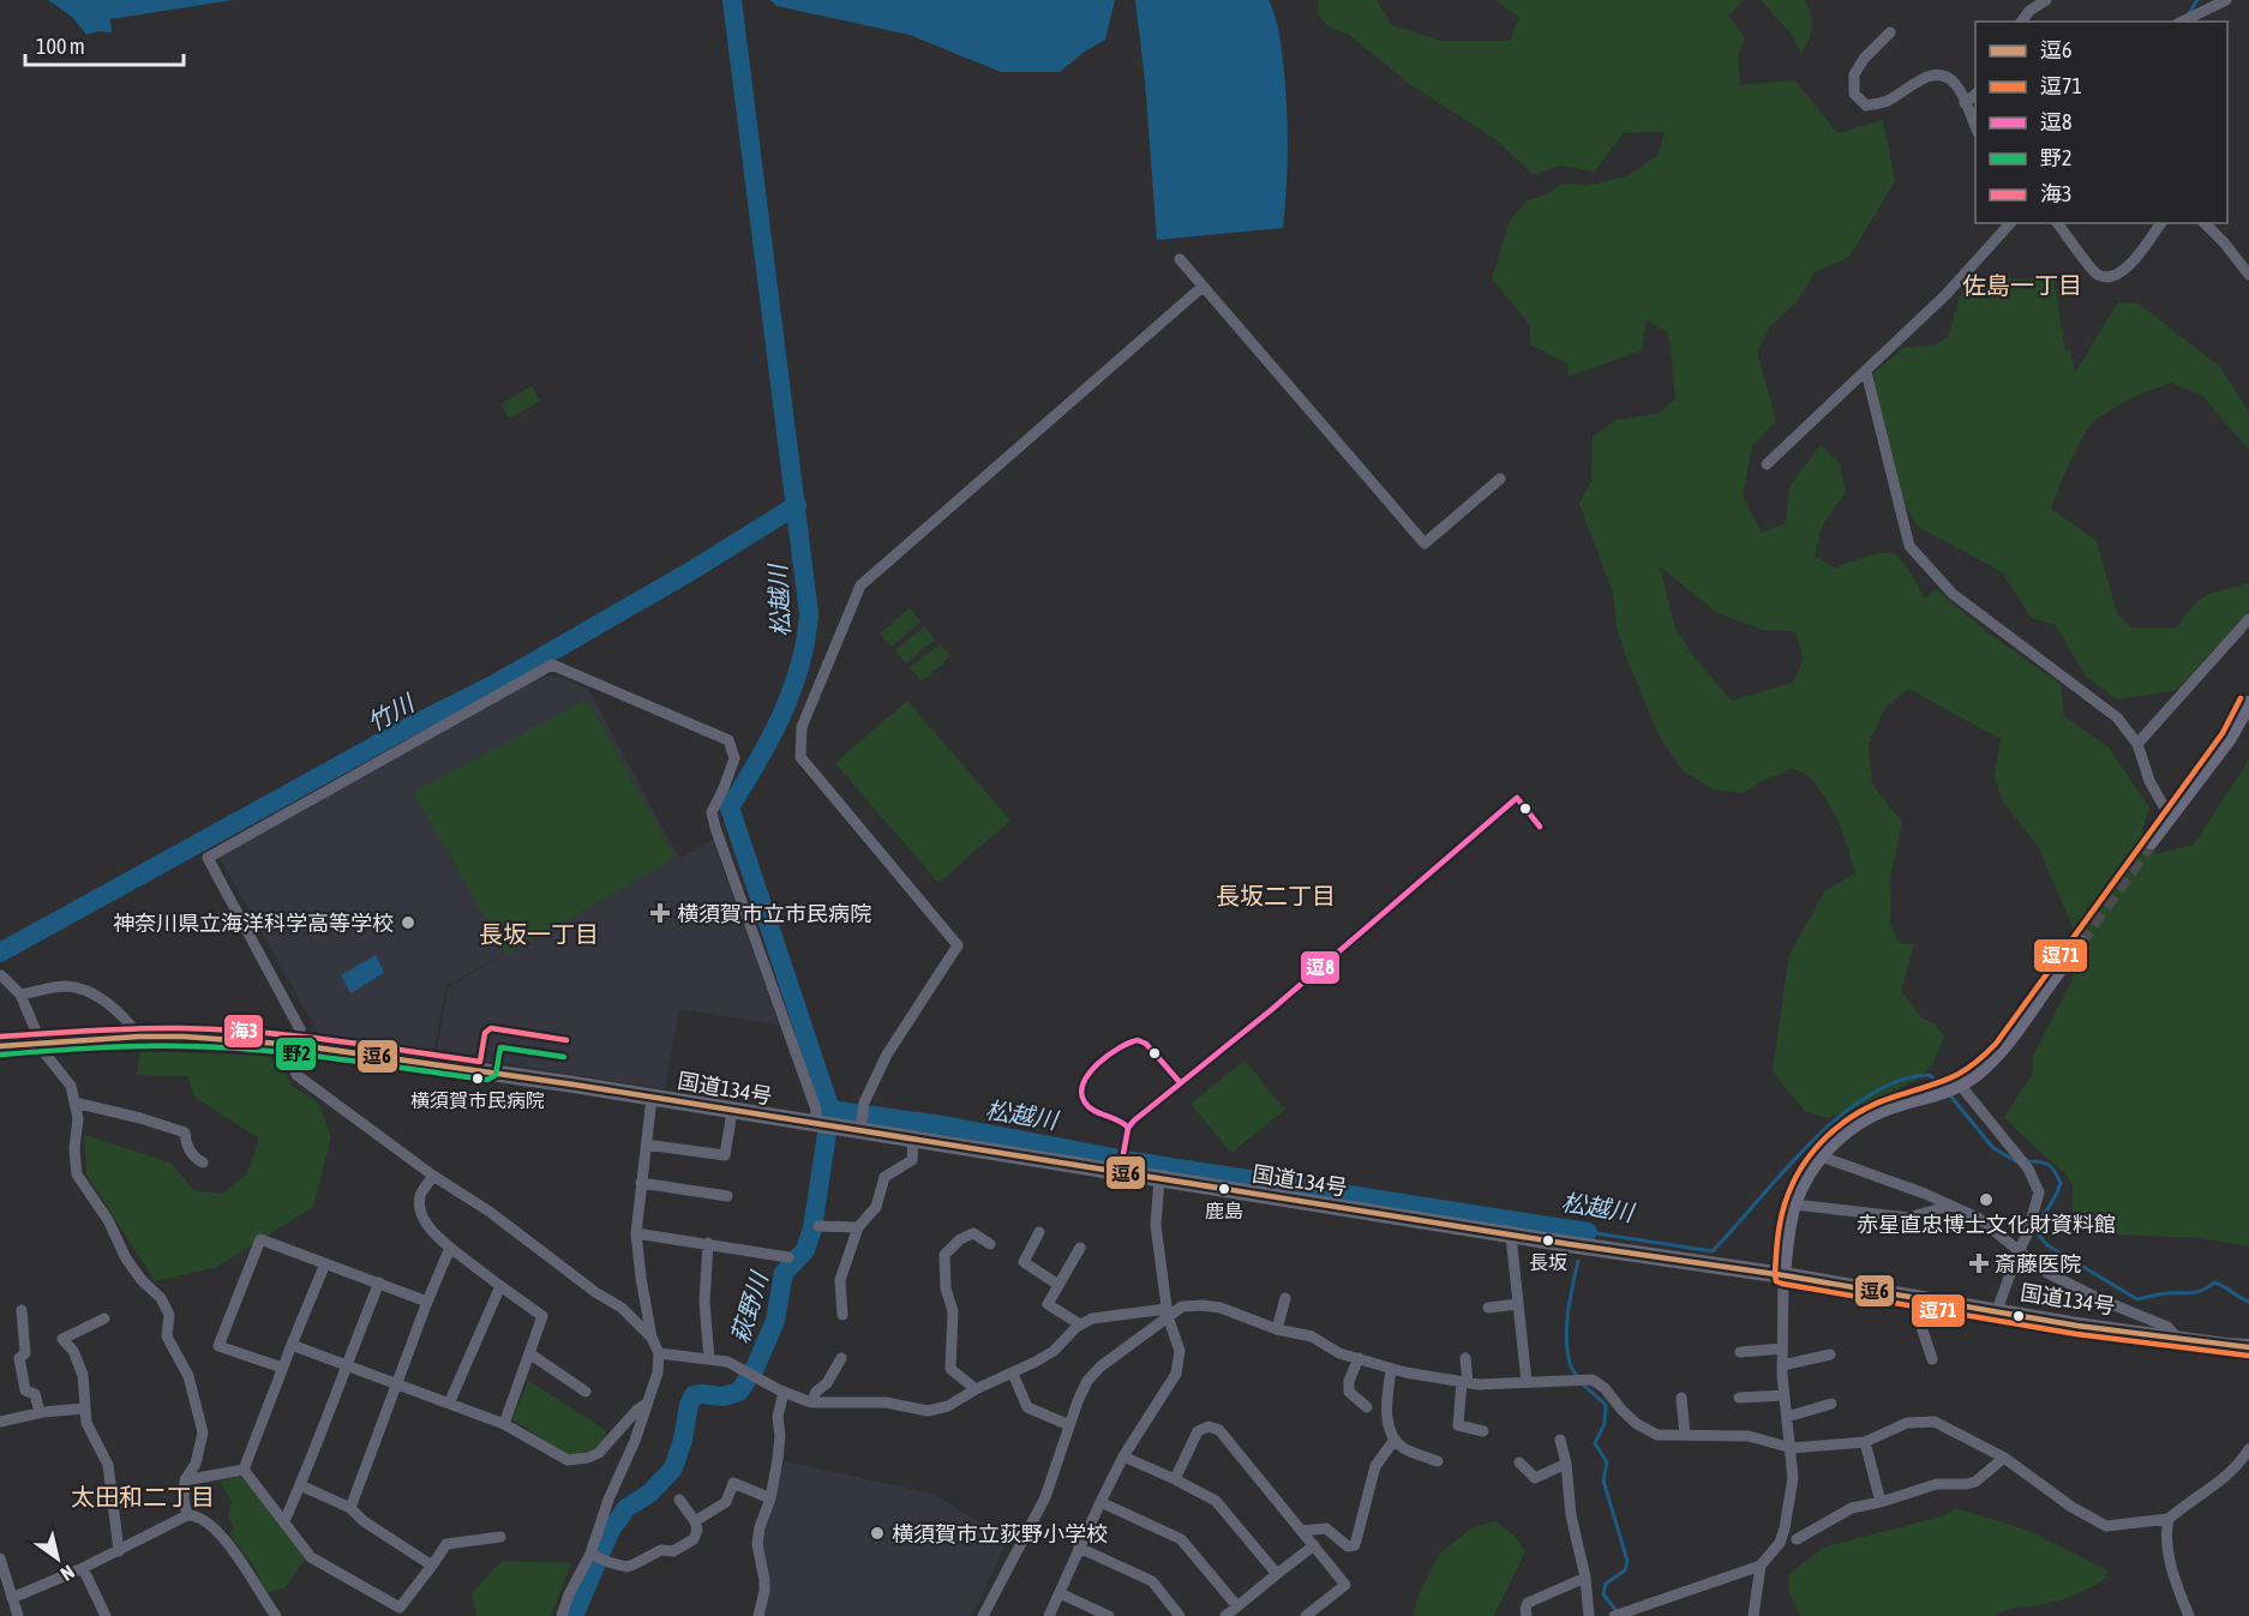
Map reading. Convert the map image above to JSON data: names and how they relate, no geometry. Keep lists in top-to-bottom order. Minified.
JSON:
{"streets":{"highway":["国道134号"]},"districts":["佐島一丁目","長坂二丁目","長坂一丁目","太田和二丁目"],"water":["松越川","竹川","萩野川"],"places":{"health":["横須賀市立市民病院","斎藤医院"],"other":["神奈川県立海洋科学高等学校","横須賀市民病院","鹿島","赤星直忠博士文化財資料館","長坂","横須賀市立荻野小学校"]},"lines":["transit line 逗71","transit line 逗8","transit line 海3","transit line 逗6","transit line 野2"],"legend":["逗6","逗71","逗8","野2","海3"],"scale_bar":"100 m","north":"bottom right"}
